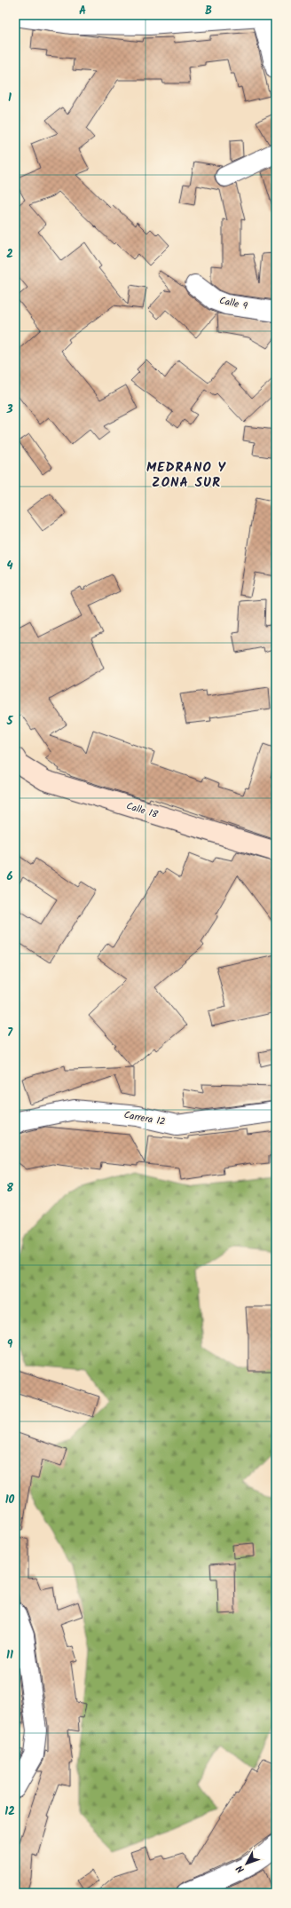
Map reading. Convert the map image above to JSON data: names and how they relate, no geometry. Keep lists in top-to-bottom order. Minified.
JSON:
{"streets":{"main road":["Calle 18"],"street":["Calle 9","Carrera 12"]},"districts":["MEDRANO Y ZONA SUR"],"north":"bottom left","grid":{"columns":["A","B"],"rows":["1","2","3","4","5","6","7","8","9","10","11","12"]}}
